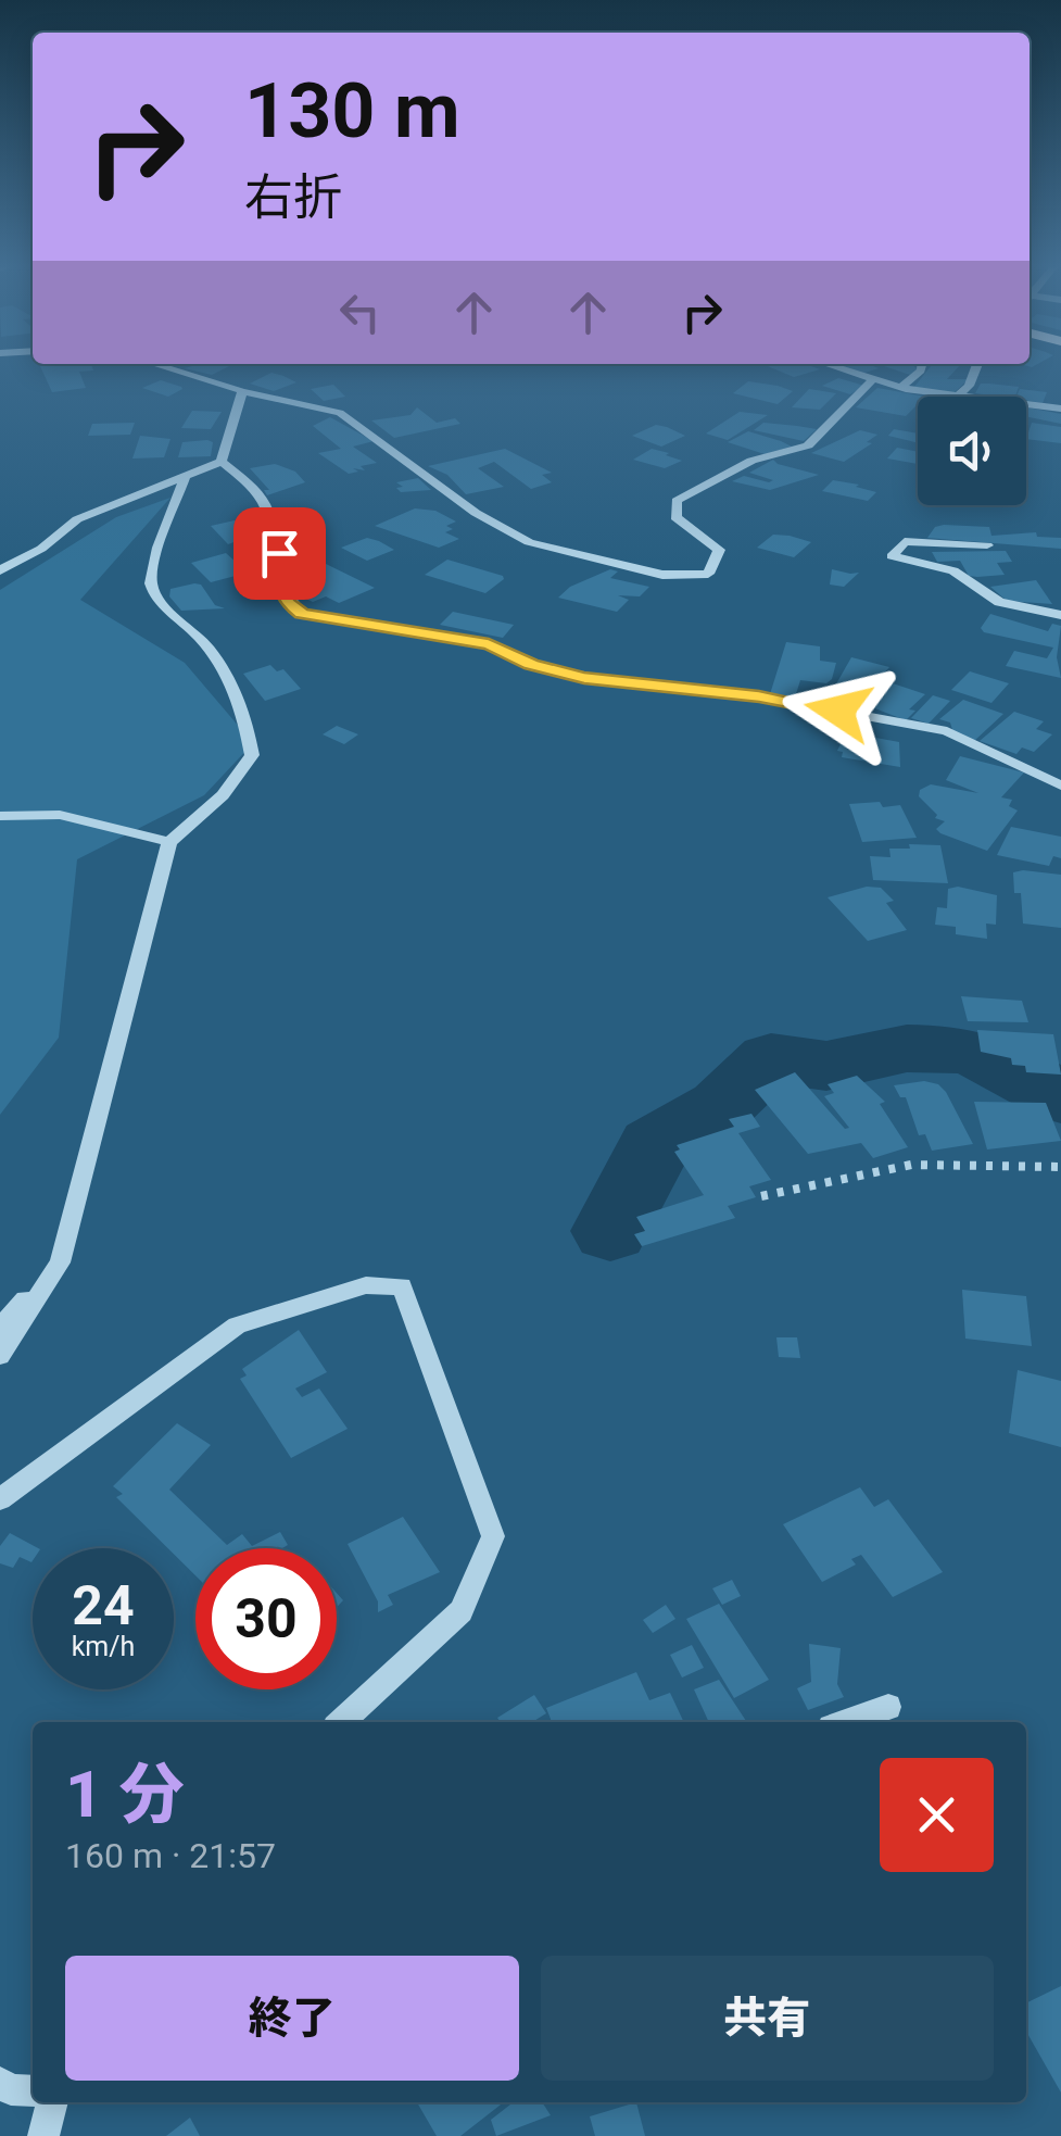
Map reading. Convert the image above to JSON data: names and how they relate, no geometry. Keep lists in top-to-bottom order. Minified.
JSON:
{"page":{"turn":["130 m","右折"],"speed":"24 km/h","limit":"30","heading":["1 分","160 m · 21:57"],"buttons":["終了","共有"]}}
